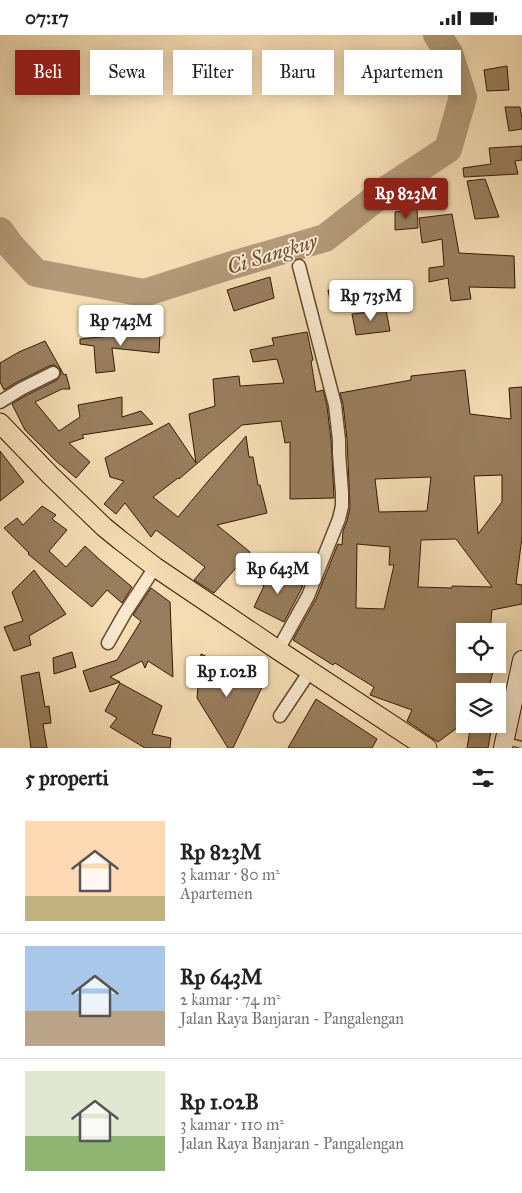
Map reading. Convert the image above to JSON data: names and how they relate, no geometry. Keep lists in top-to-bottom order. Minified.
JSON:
{"water":["Ci Sangkuy"],"page":{"status":"07:17","chip":["Beli","Sewa","Filter","Baru","Apartemen"],"price":["Rp 823M","Rp 735M","Rp 743M","Rp 643M","Rp 1.02B"],"heading":"5 properti","list":[{"name":"Rp 823M","note":"3 kamar · 80 m² · Apartemen"},{"name":"Rp 643M","note":"2 kamar · 74 m² · Jalan Raya Banjaran - Pangalengan"},{"name":"Rp 1.02B","note":"3 kamar · 110 m² · Jalan Raya Banjaran - Pangalengan"}]}}
